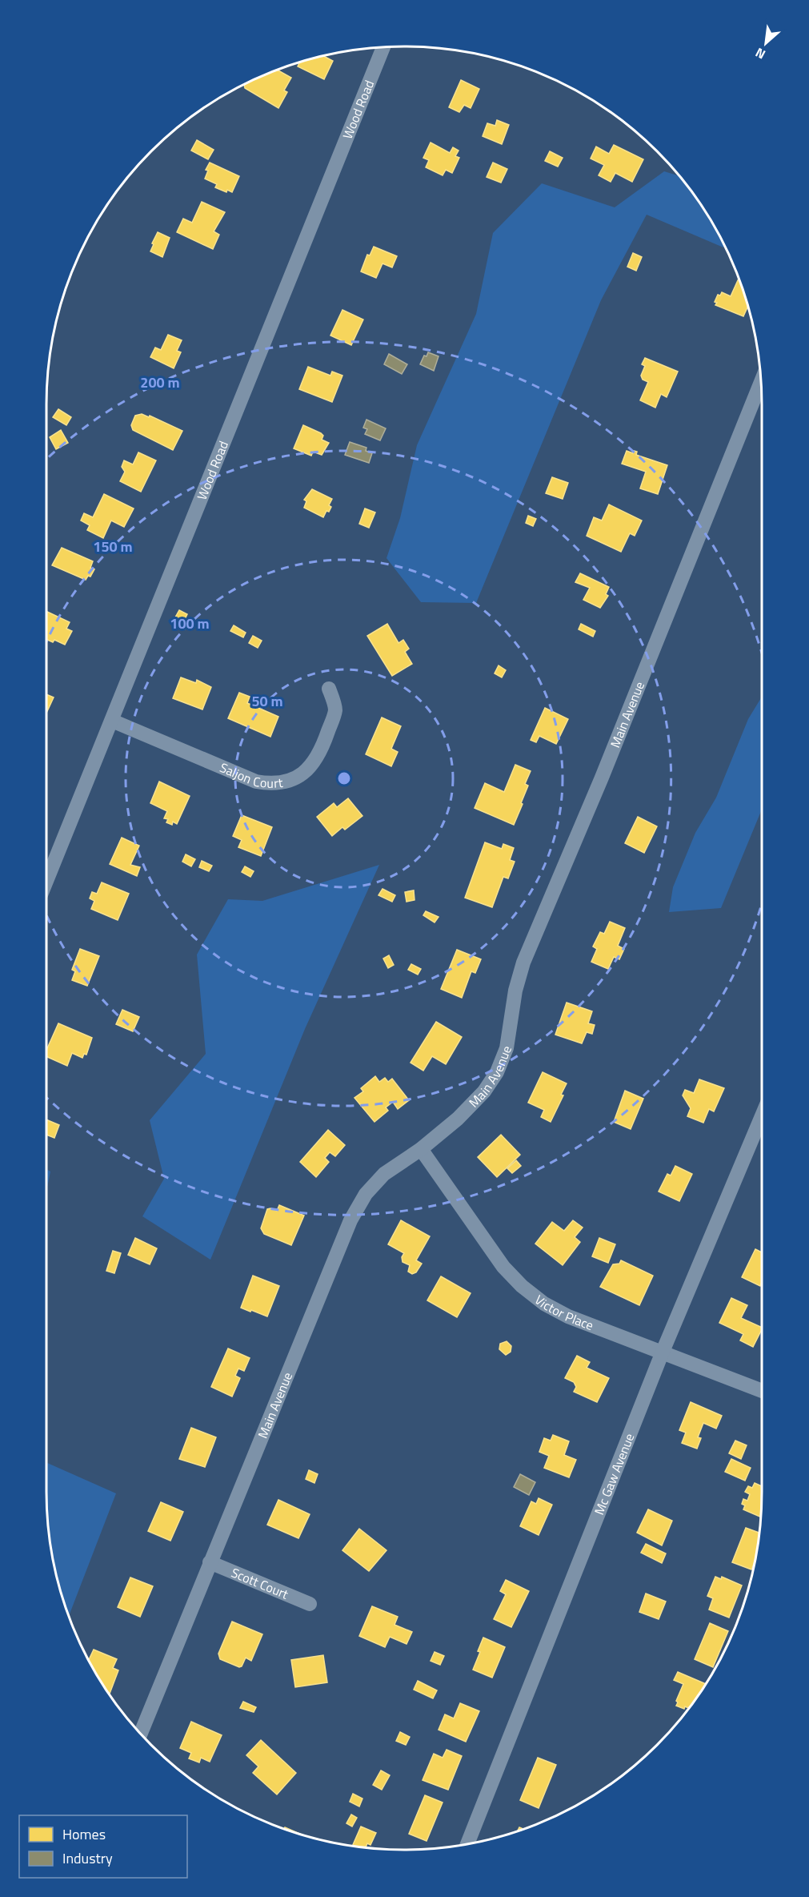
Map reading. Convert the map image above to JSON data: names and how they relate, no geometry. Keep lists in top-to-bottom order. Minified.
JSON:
{"streets":{"street":["Wood Road","Main Avenue","Saljon Court","Victor Place","Mc Gaw Avenue","Scott Court"]},"crossings":[["Wood Road","Saljon Court"],["Main Avenue","Victor Place"],["Main Avenue","Scott Court"],["Victor Place","Mc Gaw Avenue"]],"legend":["Homes","Industry"],"north":"bottom left","rings":["200 m","150 m","100 m","50 m"]}
